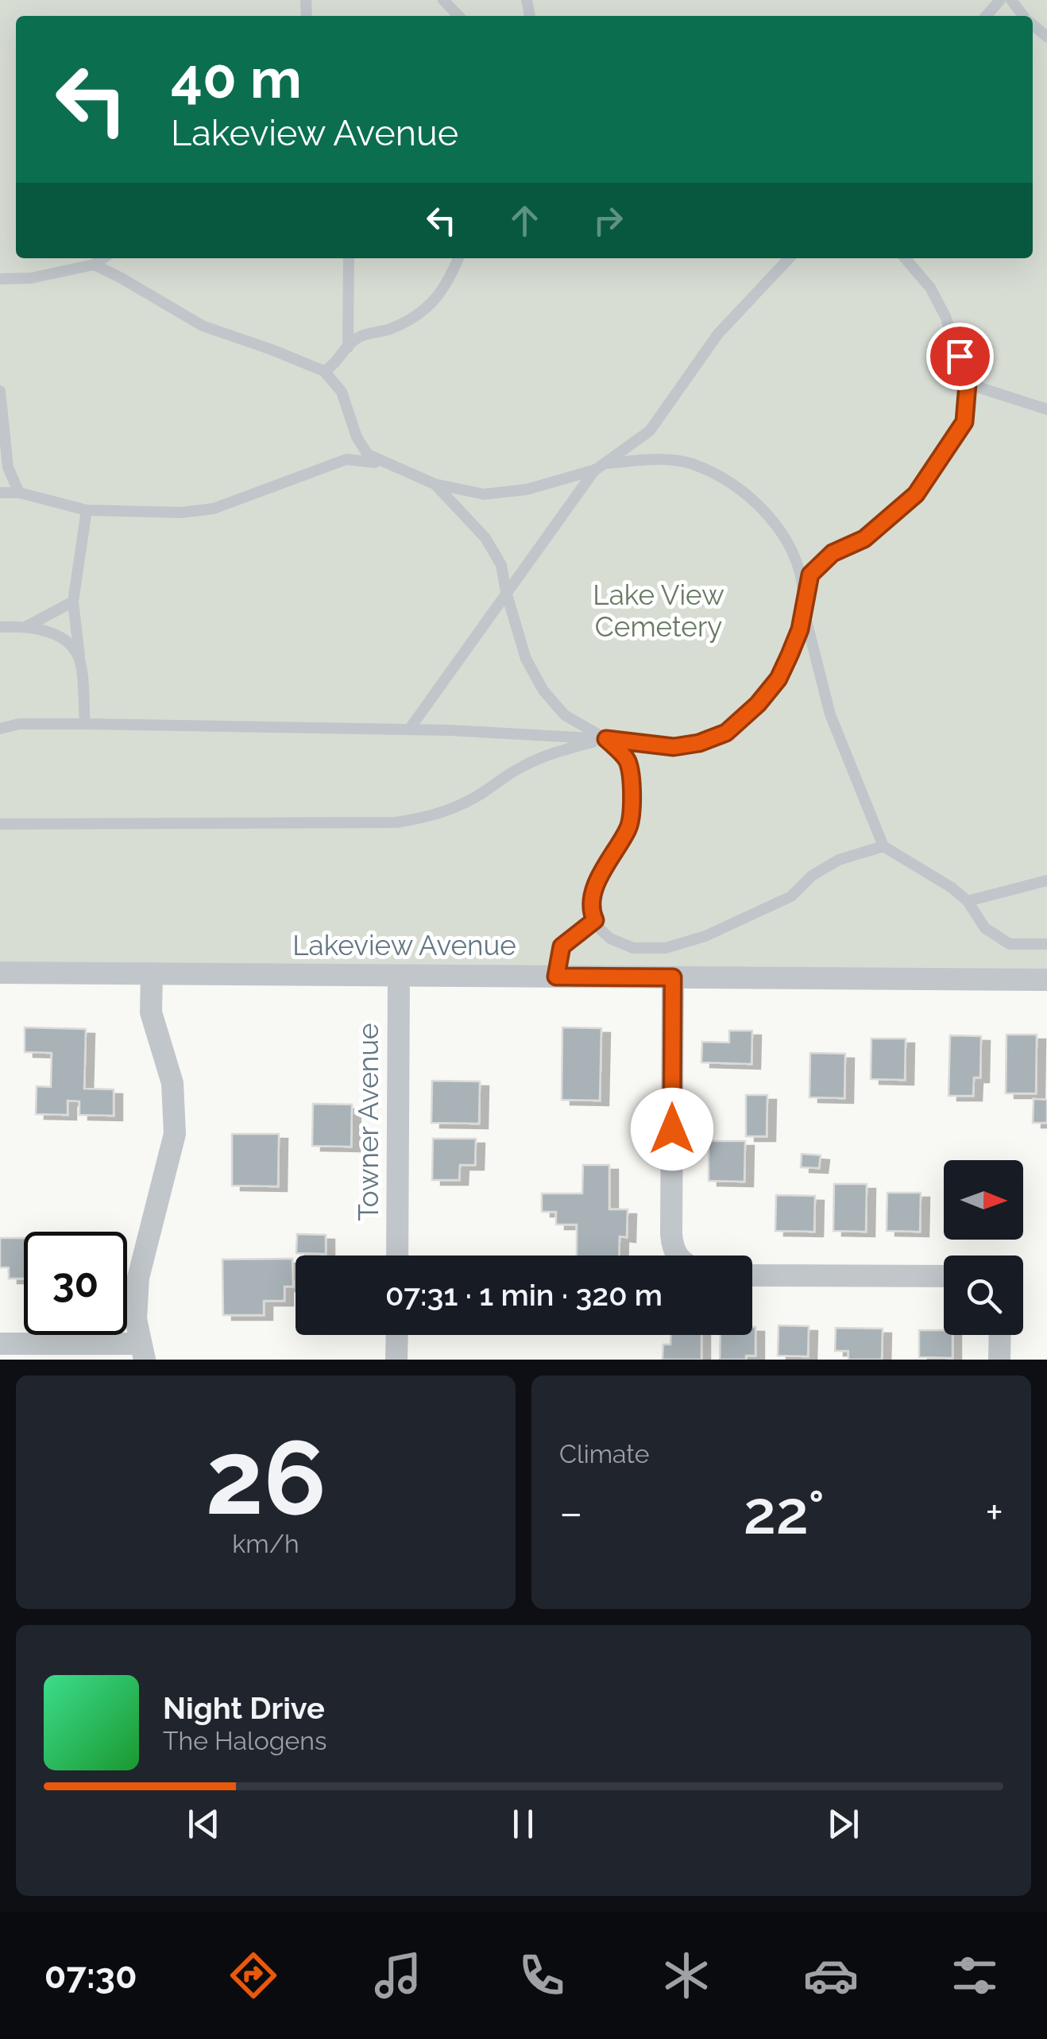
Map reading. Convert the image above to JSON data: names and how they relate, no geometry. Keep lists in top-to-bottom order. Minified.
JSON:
{"streets":{"street":["Lakeview Avenue","Towner Avenue"]},"crossings":[["Lakeview Avenue","Towner Avenue"]],"parks":["Lake View Cemetery"],"north":"right","page":{"turn":["40 m","Lakeview Avenue"],"limit":"30","trip":"07:31 · 1 min · 320 m","tile":[["26","km/h"],"Climate"],"heat":["−","22°","+"],"song":["Night Drive","The Halogens"],"tabs":"07:30"}}
